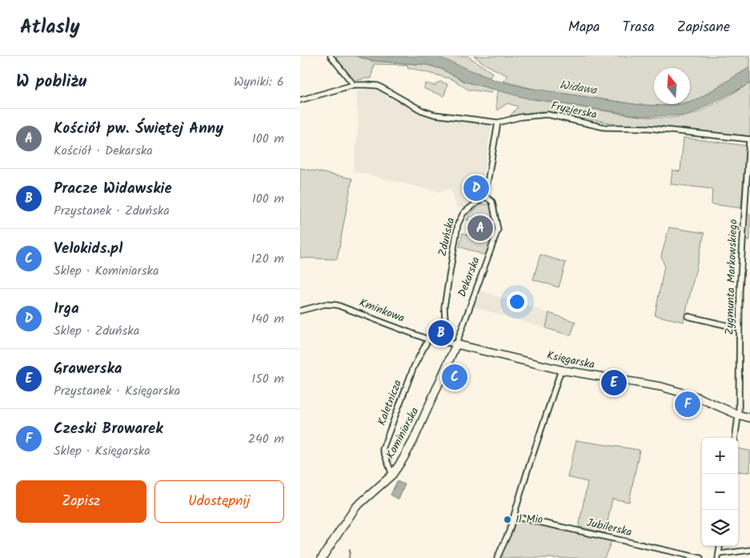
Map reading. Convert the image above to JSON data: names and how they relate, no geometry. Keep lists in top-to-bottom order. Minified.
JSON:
{"streets":{"street":["Fryzjerska","Zduńska","Dekarska","Zygmunta Markowskiego","Kminkowa","Księgarska","Kaletnicza","Kominiarska","Jubilerska"]},"crossings":[["Fryzjerska","Zygmunta Markowskiego"],["Zduńska","Dekarska"],["Zduńska","Kminkowa"],["Dekarska","Kminkowa"],["Dekarska","Księgarska"],["Dekarska","Kominiarska"],["Zygmunta Markowskiego","Księgarska"],["Kminkowa","Księgarska"],["Kminkowa","Kaletnicza"],["Kminkowa","Kominiarska"],["Księgarska","Kominiarska"],["Kaletnicza","Kominiarska"]],"water":["Widawa"],"places":["Il Mio"],"north":"top","page":{"header":"Atlasly","nav":["Mapa","Trasa","Zapisane"],"heading":["W pobliżu","Wyniki: 6"],"list":[{"mark":"A","name":"Kościół pw. Świętej Anny","note":"Kościół · Dekarska","value":"100 m"},{"mark":"B","name":"Pracze Widawskie","note":"Przystanek · Zduńska","value":"100 m"},{"mark":"C","name":"Velokids.pl","note":"Sklep · Kominiarska","value":"120 m"},{"mark":"D","name":"Irga","note":"Sklep · Zduńska","value":"140 m"},{"mark":"E","name":"Grawerska","note":"Przystanek · Księgarska","value":"150 m"},{"mark":"F","name":"Czeski Browarek","note":"Sklep · Księgarska","value":"240 m"}],"pins":["D","A","B","C","E","F"],"map_buttons":["+","−"],"buttons":["Zapisz","Udostępnij"]}}
